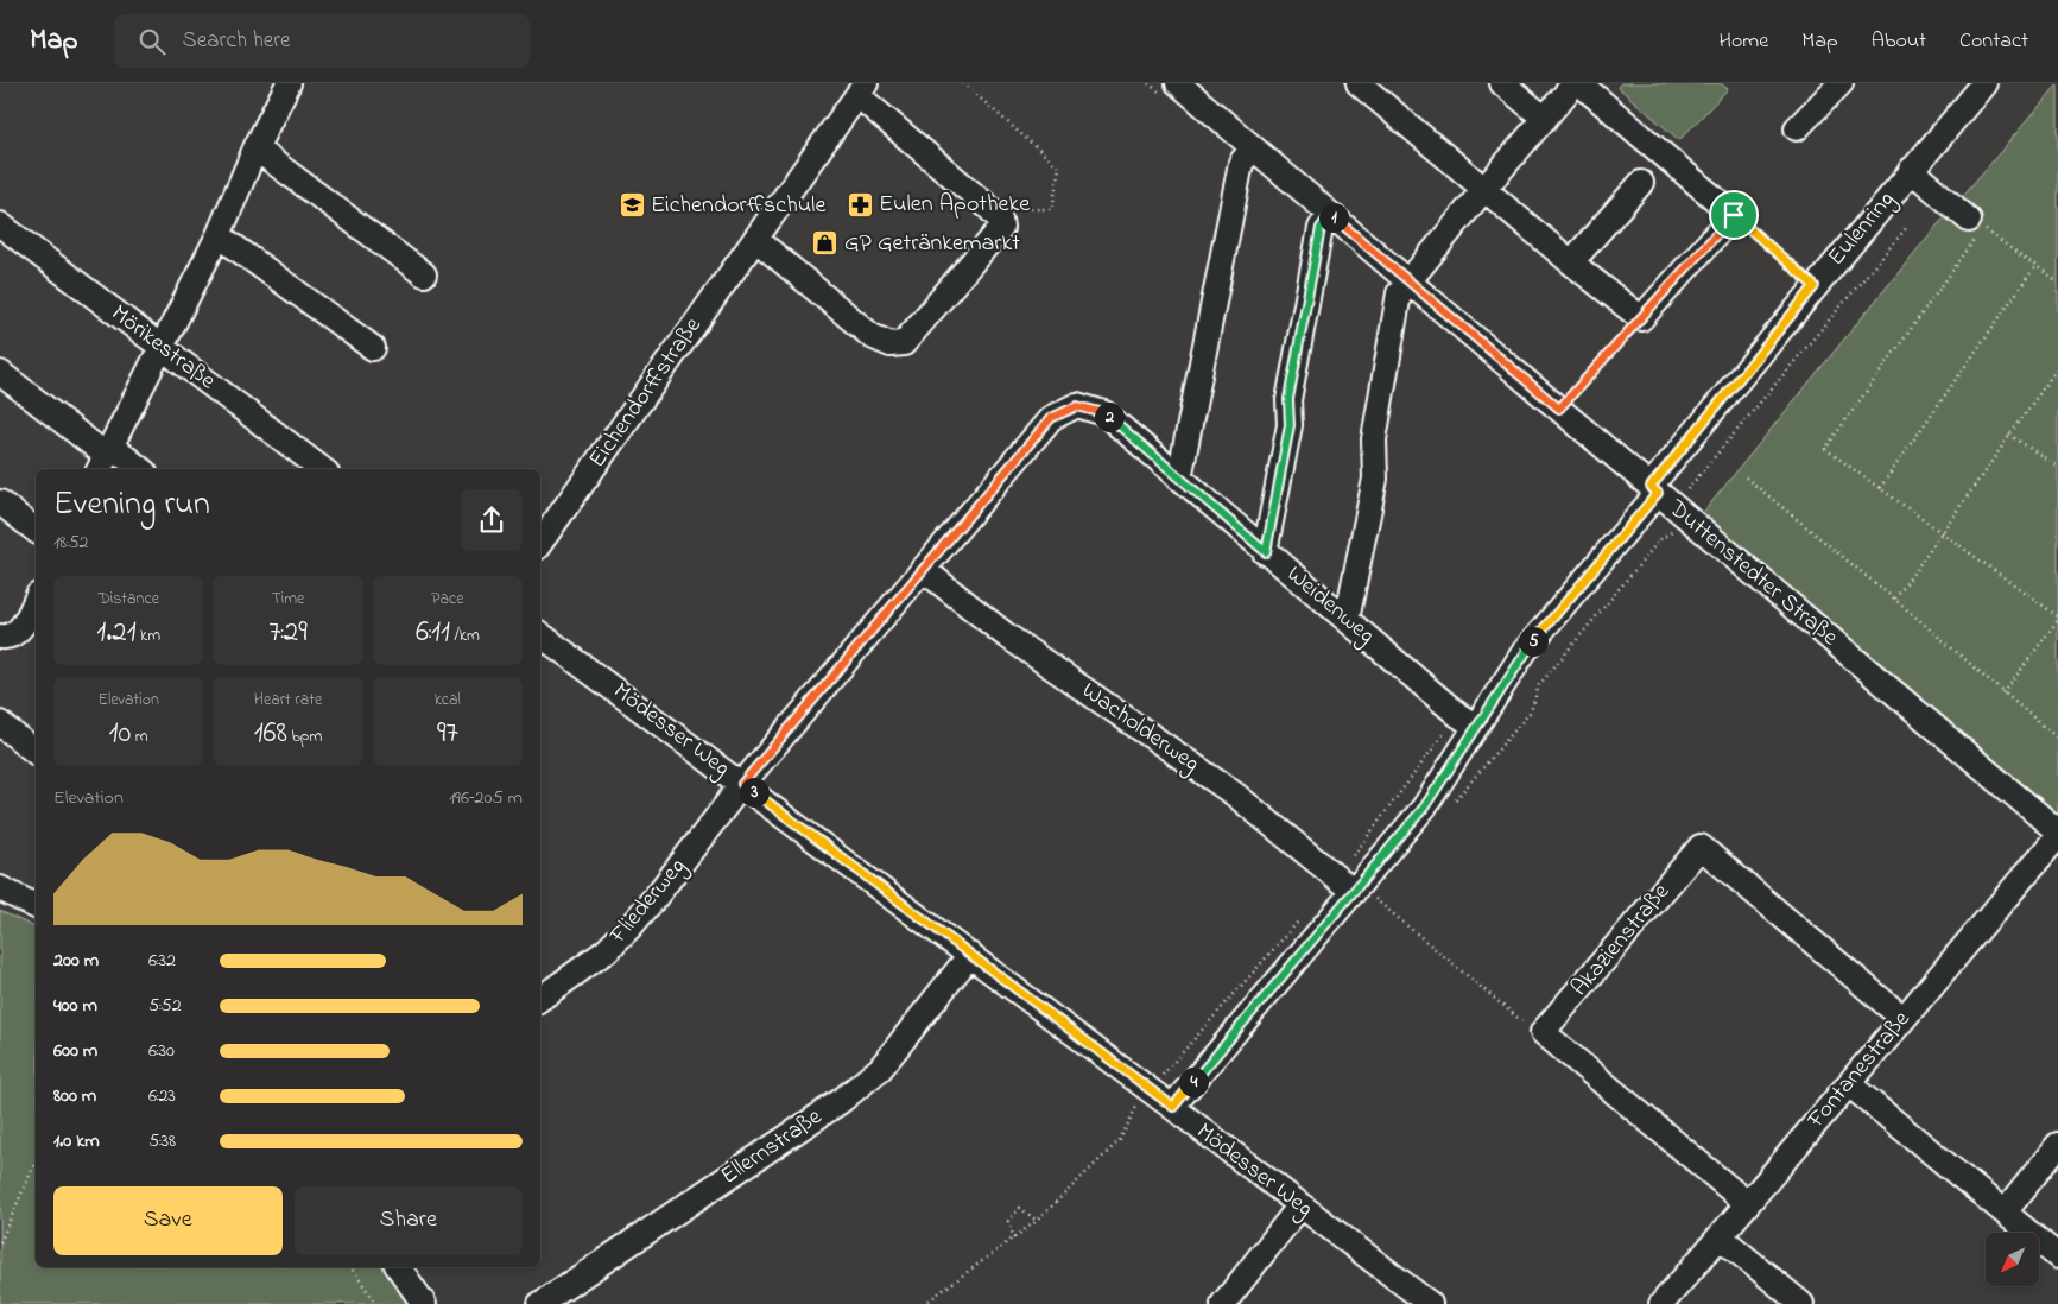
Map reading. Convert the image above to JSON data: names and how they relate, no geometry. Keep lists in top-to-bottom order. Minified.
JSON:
{"streets":{"street":["Eulenring","Mörikestraße","Eichendorffstraße","Duttenstedter Straße","Weidenweg","Wacholderweg","Mödesser Weg","Fliederweg","Akazienstraße","Fontanestraße","Ellernstraße"]},"crossings":[["Eulenring","Duttenstedter Straße"],["Eulenring","Weidenweg"],["Eulenring","Wacholderweg"],["Eulenring","Mödesser Weg"],["Duttenstedter Straße","Fontanestraße"],["Weidenweg","Wacholderweg"],["Weidenweg","Mödesser Weg"],["Weidenweg","Fliederweg"],["Mödesser Weg","Fliederweg"],["Mödesser Weg","Ellernstraße"],["Akazienstraße","Fontanestraße"]],"places":{"pharmacy":["Eulen Apotheke"],"school or university":["Eichendorffschule"],"shop":["GP Getränkemarkt"]},"north":"bottom left","page":{"header":"Map","search":"Search here","nav":["Home","Map","About","Contact"],"pins":["1","2","5","3","4"],"heading":["Evening run","18:52"],"stats":[["Distance","1.21 km"],["Time","7:29"],["Pace","6:11 /km"],["Elevation","10 m"],["Heart rate","168 bpm"],["kcal","97"]],"chart":["Elevation","196–205 m"],"list":[{"name":"200 m","note":"6:32"},{"name":"400 m","note":"5:52"},{"name":"600 m","note":"6:30"},{"name":"800 m","note":"6:23"},{"name":"1.0 km","note":"5:38"}],"buttons":["Save","Share"]}}
